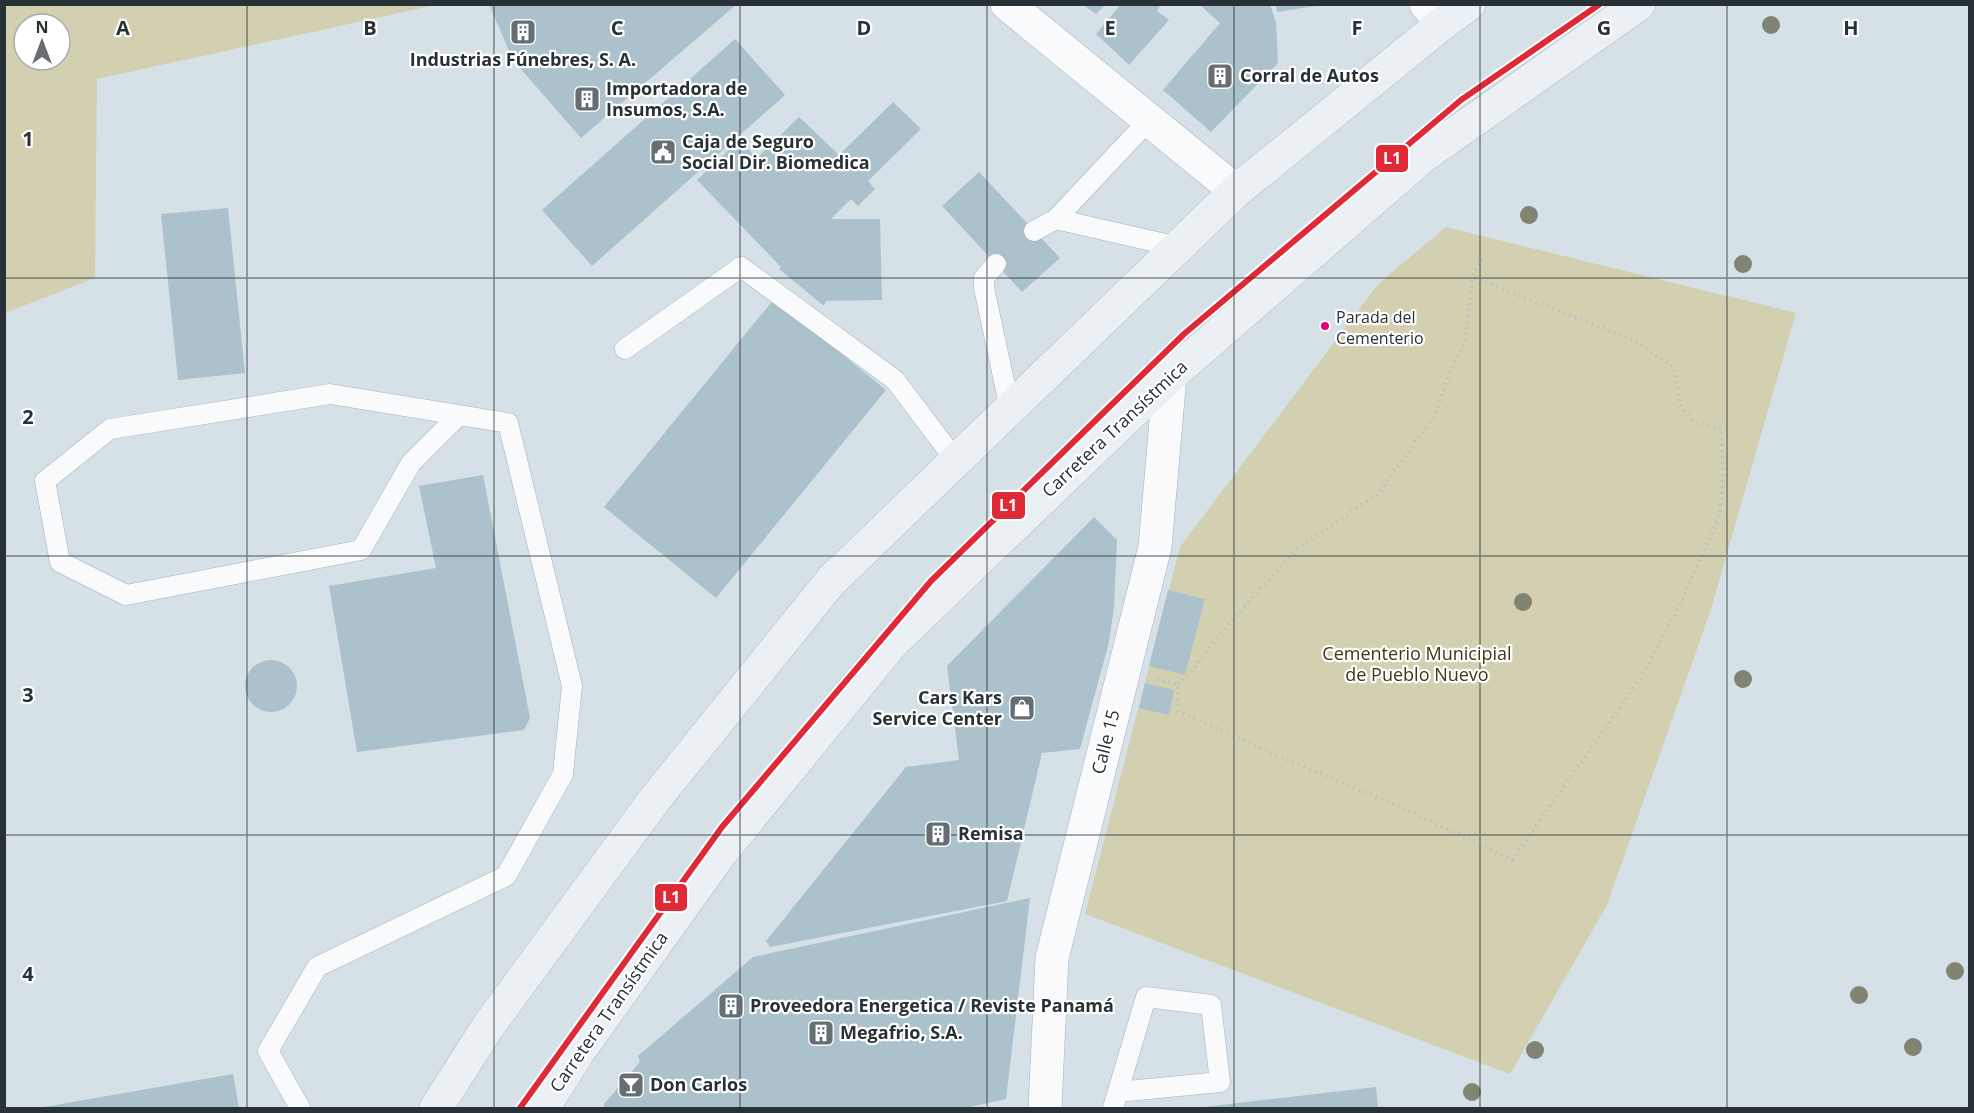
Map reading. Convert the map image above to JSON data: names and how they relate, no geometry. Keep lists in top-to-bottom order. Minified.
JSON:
{"streets":{"main road":["Carretera Transístmica"],"street":["Calle 15"]},"crossings":[["Carretera Transístmica","Calle 15"]],"parks":["Cementerio Municipial de Pueblo Nuevo"],"places":{"building":["Industrias Fúnebres, S. A.","Corral de Autos","Importadora de Insumos, S.A.","Remisa","Proveedora Energetica / Reviste Panamá","Megafrio, S.A."],"public building":["Caja de Seguro Social Dir. Biomedica"],"other":["Parada del Cementerio"],"shop":["Cars Kars Service Center"],"bar":["Don Carlos"]},"lines":["transit line L1"],"north":"top","grid":{"columns":["A","B","C","D","E","F","G","H"],"rows":["1","2","3","4"]}}
